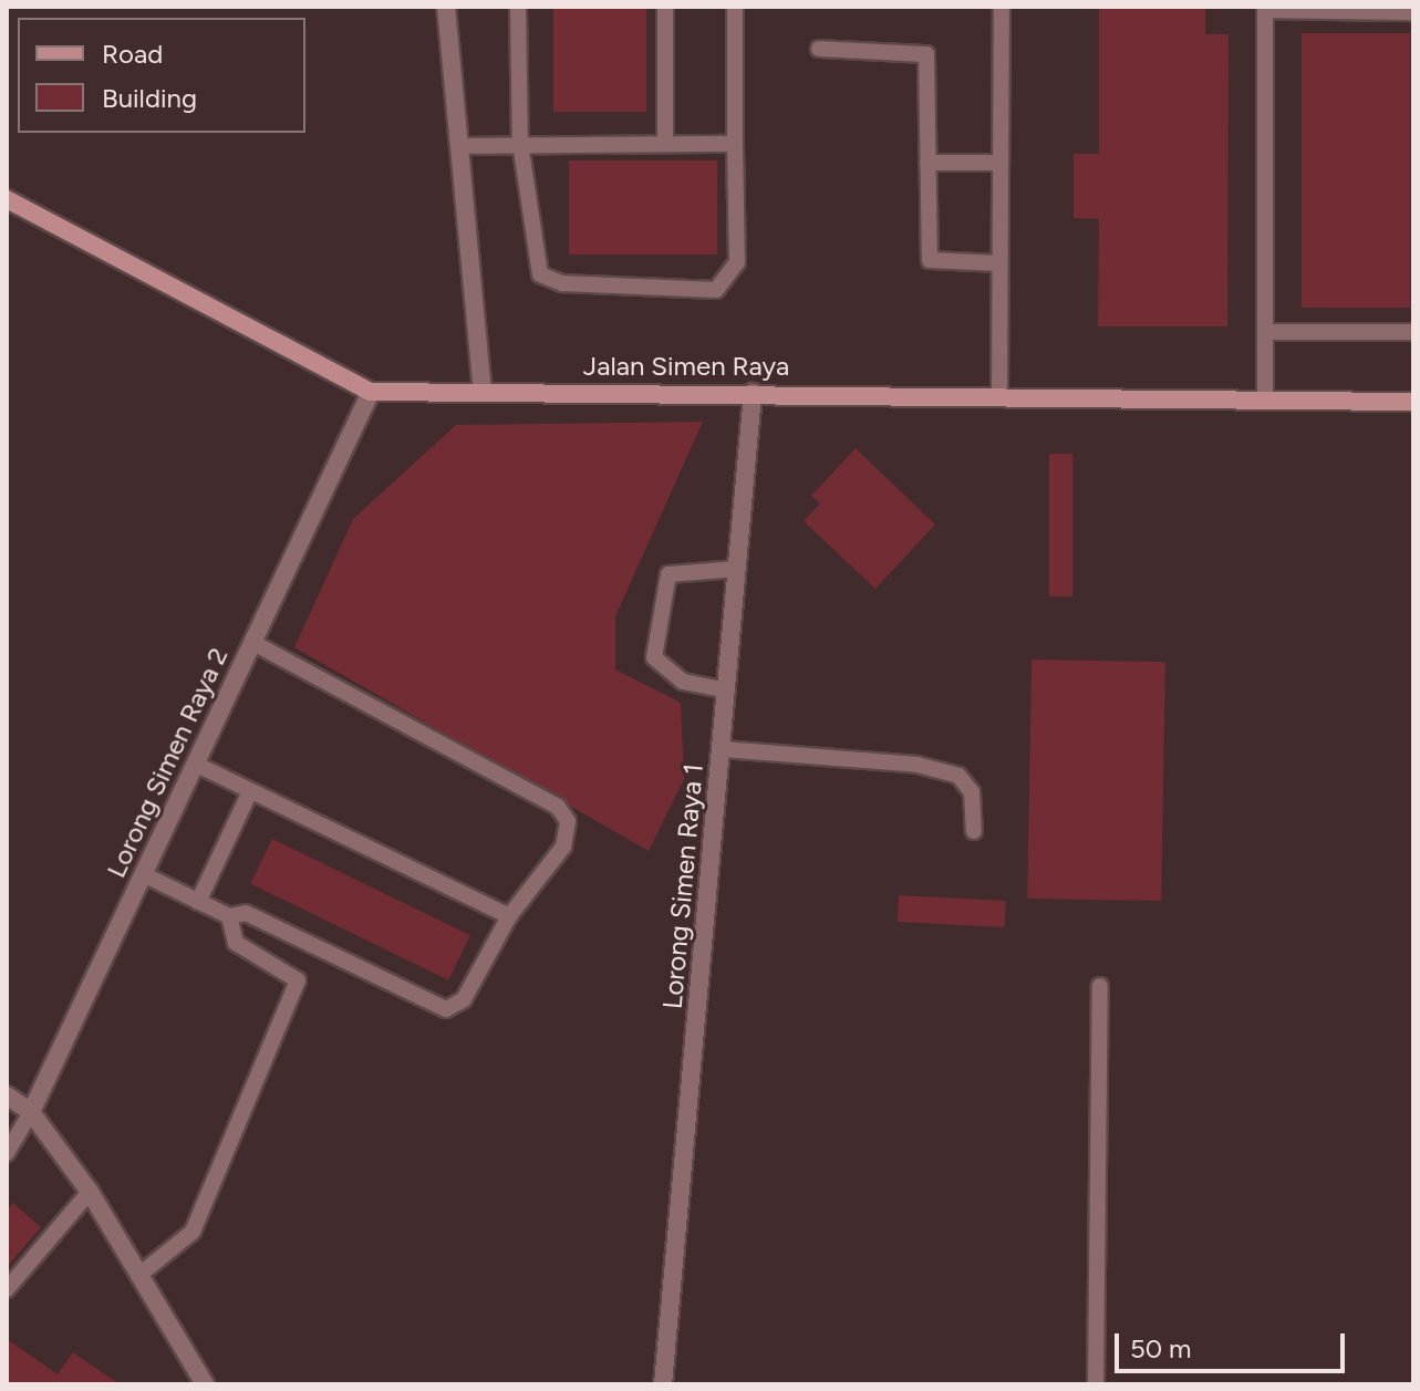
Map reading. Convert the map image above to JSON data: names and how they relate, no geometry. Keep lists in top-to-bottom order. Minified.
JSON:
{"streets":{"street":["Jalan Simen Raya","Lorong Simen Raya 2","Lorong Simen Raya 1"]},"crossings":[["Jalan Simen Raya","Lorong Simen Raya 2"],["Jalan Simen Raya","Lorong Simen Raya 1"]],"legend":["Road","Building"],"scale_bar":"50 m"}
